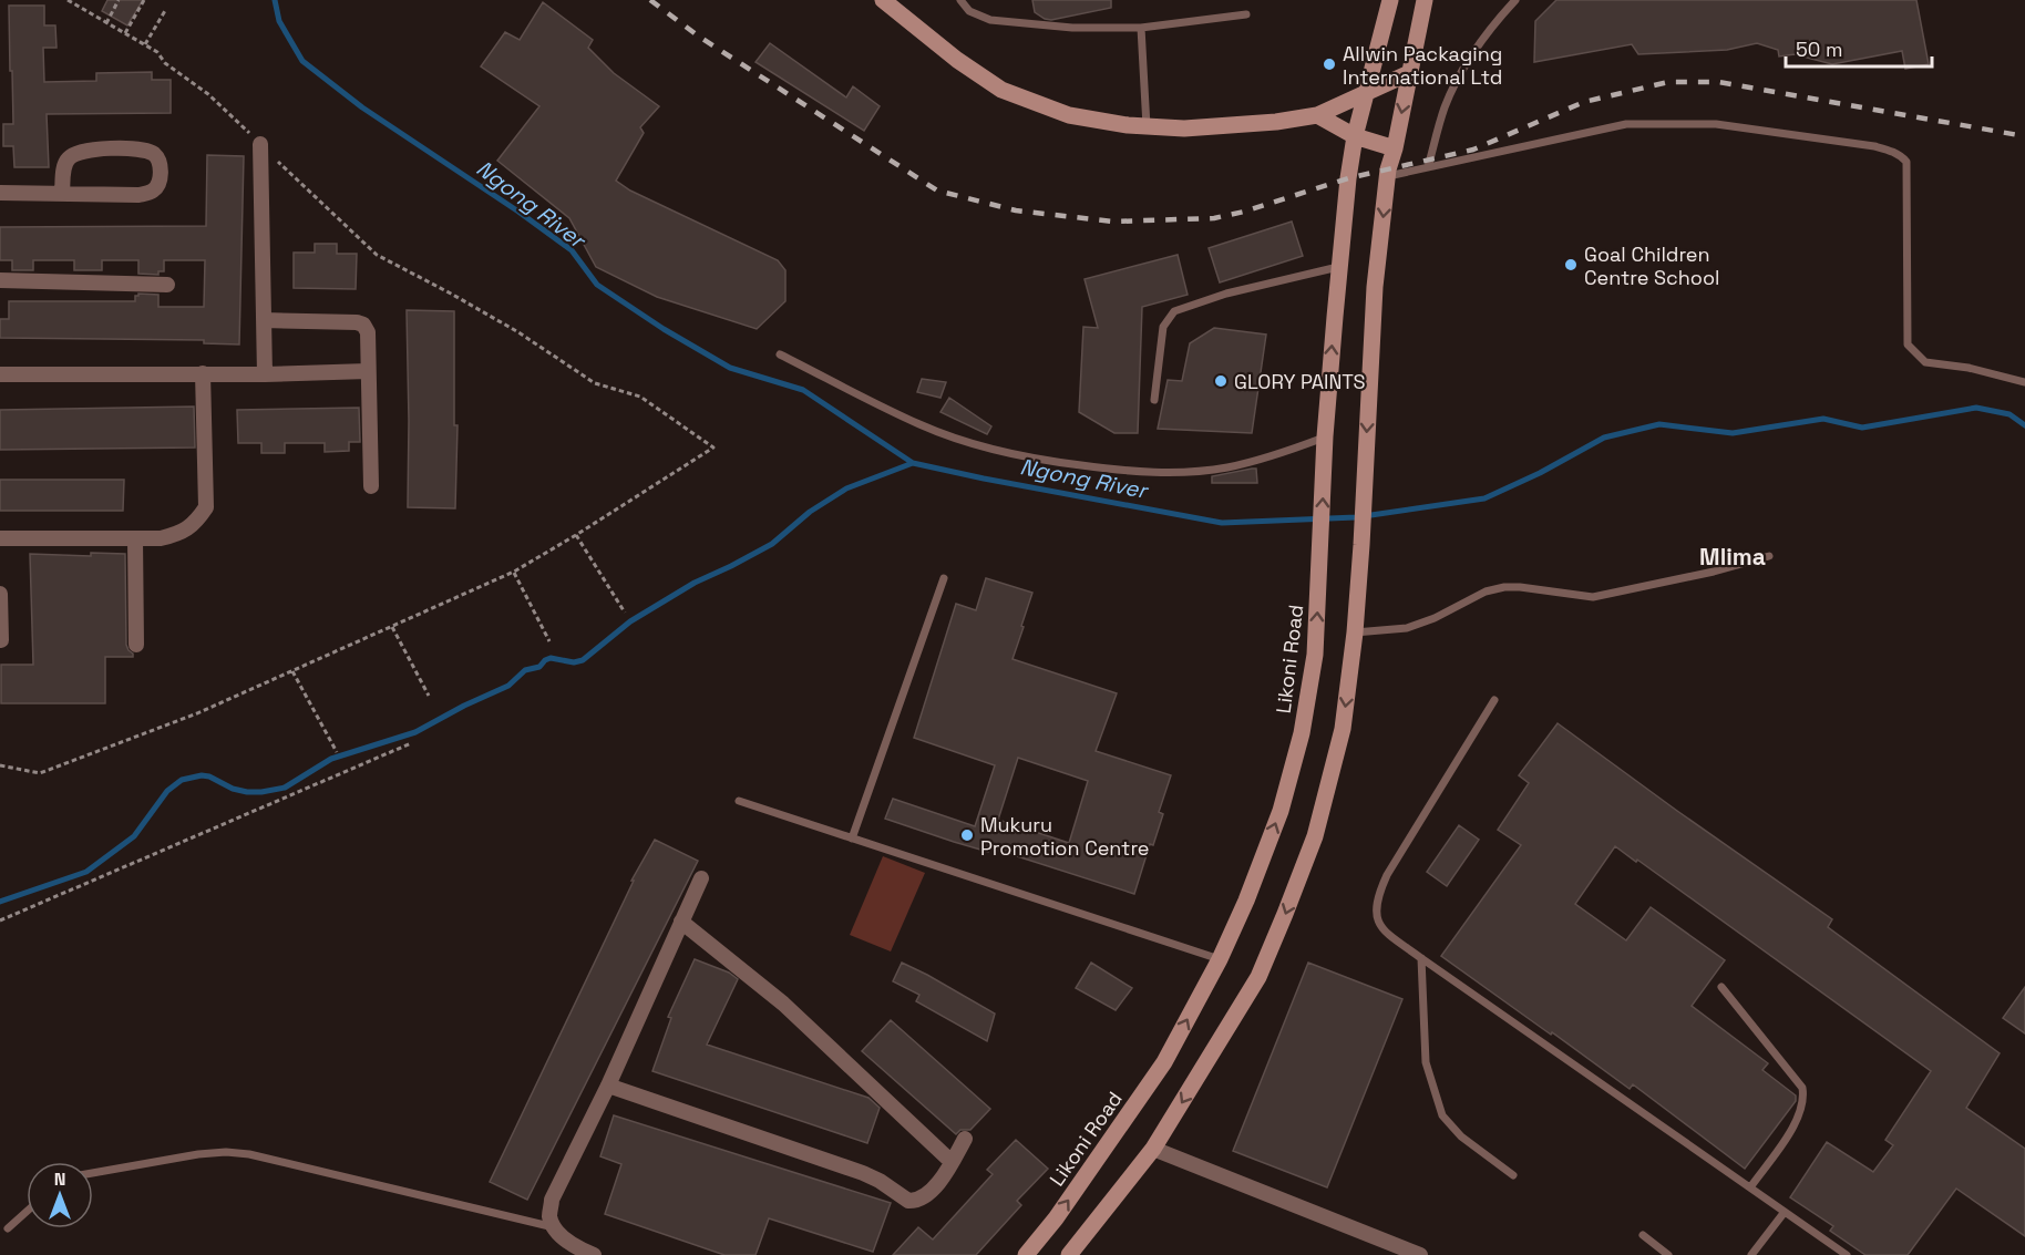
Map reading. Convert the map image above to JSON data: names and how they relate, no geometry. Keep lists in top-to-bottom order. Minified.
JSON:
{"streets":{"main road":["Likoni Road"]},"districts":["Mlima"],"water":["Ngong River"],"places":["Allwin Packaging International Ltd","Goal Children Centre School","GLORY PAINTS","Mukuru Promotion Centre"],"scale_bar":"50 m","north":"top"}
